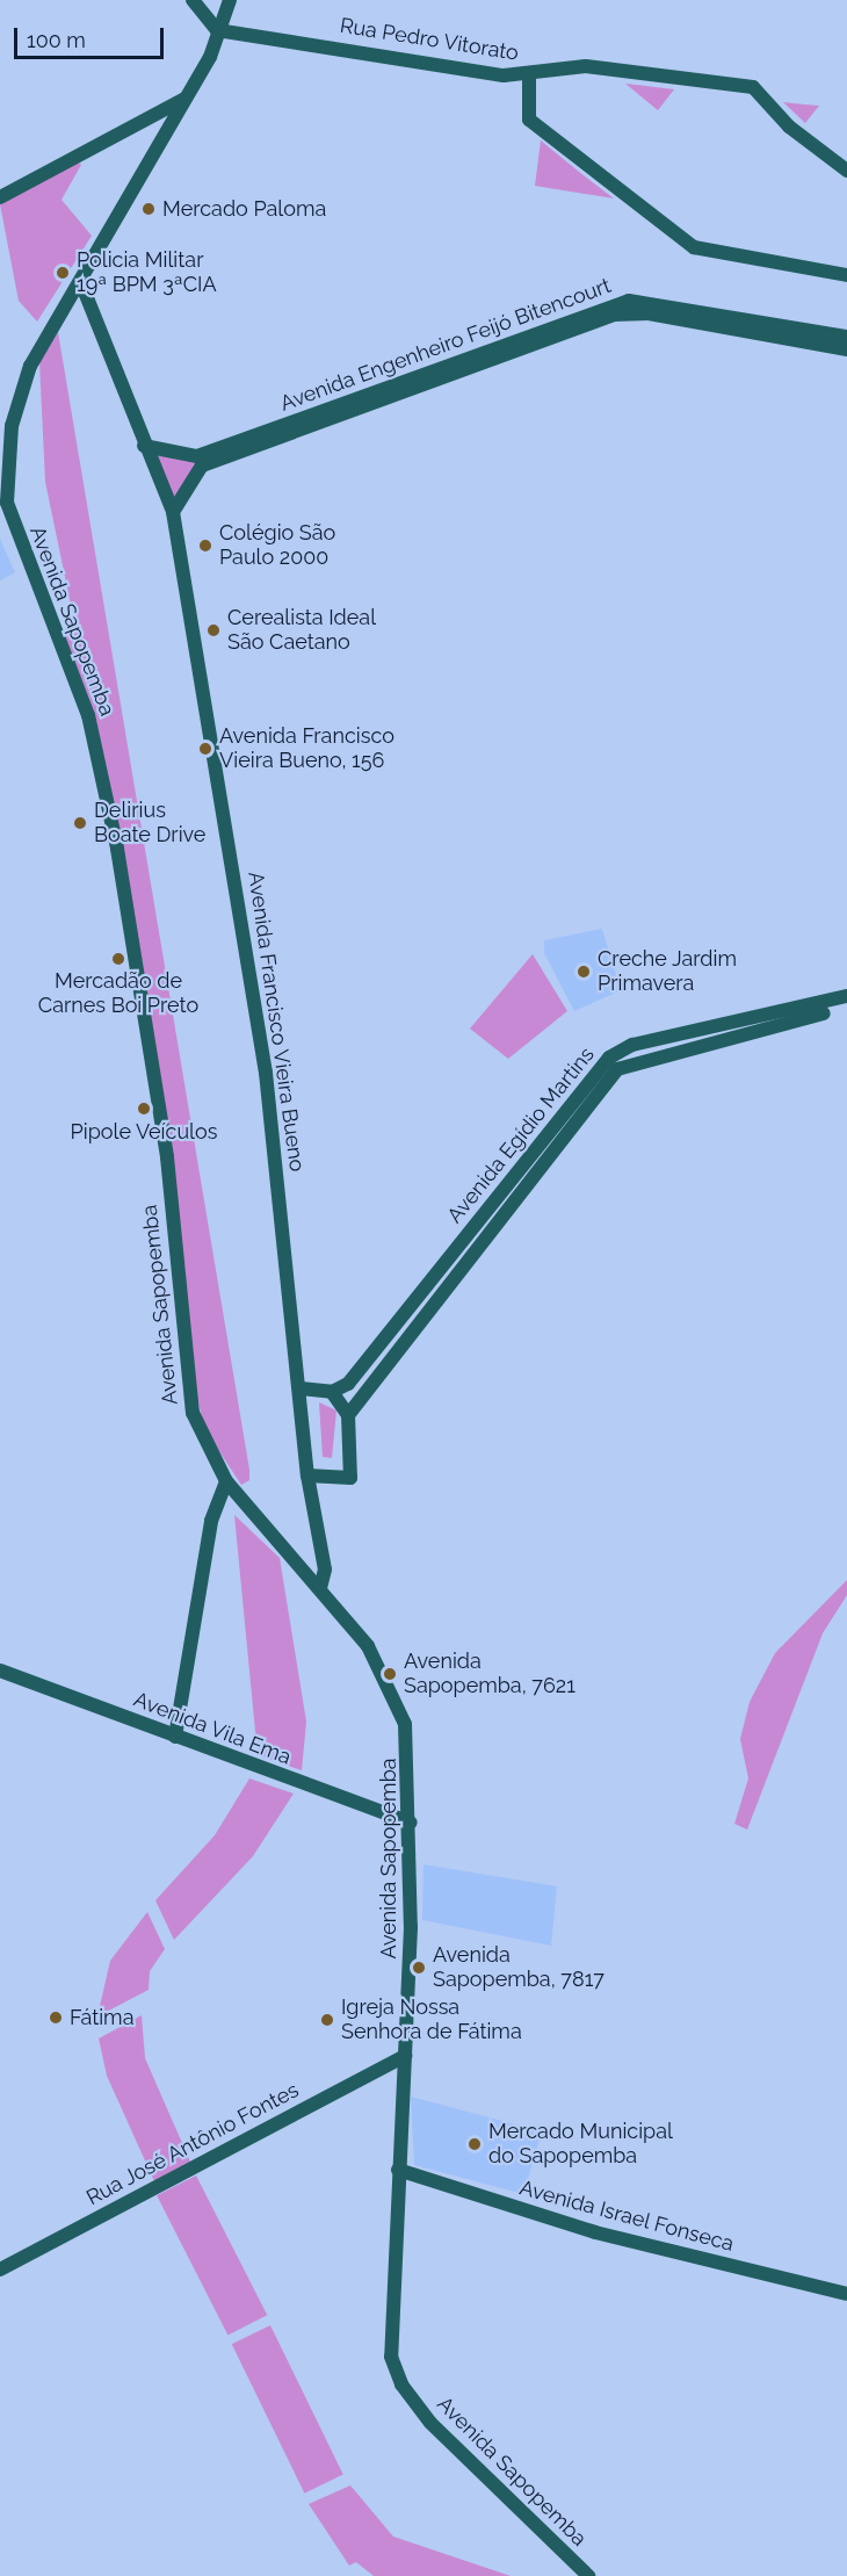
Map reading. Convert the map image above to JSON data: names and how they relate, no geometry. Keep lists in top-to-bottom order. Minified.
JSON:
{"streets":{"main road":["Rua Pedro Vitorato","Avenida Engenheiro Feijó Bitencourt","Avenida Sapopemba","Avenida Francisco Vieira Bueno","Avenida Egídio Martins","Avenida Vila Ema","Rua José Antônio Fontes","Avenida Israel Fonseca"]},"crossings":[["Rua Pedro Vitorato","Avenida Sapopemba"],["Avenida Engenheiro Feijó Bitencourt","Avenida Francisco Vieira Bueno"],["Avenida Sapopemba","Avenida Francisco Vieira Bueno"],["Avenida Sapopemba","Avenida Vila Ema"],["Avenida Sapopemba","Rua José Antônio Fontes"],["Avenida Sapopemba","Avenida Israel Fonseca"]],"places":["Mercado Paloma","Policia Militar 19ª BPM 3ªCIA","Colégio São Paulo 2000","Cerealista Ideal São Caetano","Avenida Francisco Vieira Bueno, 156","Delirius Boate Drive","Mercadão de Carnes Boi Preto","Creche Jardim Primavera","Pipole Veículos","Avenida Sapopemba, 7621","Avenida Sapopemba, 7817","Fátima","Igreja Nossa Senhora de Fátima","Mercado Municipal do Sapopemba"],"scale_bar":"100 m"}
